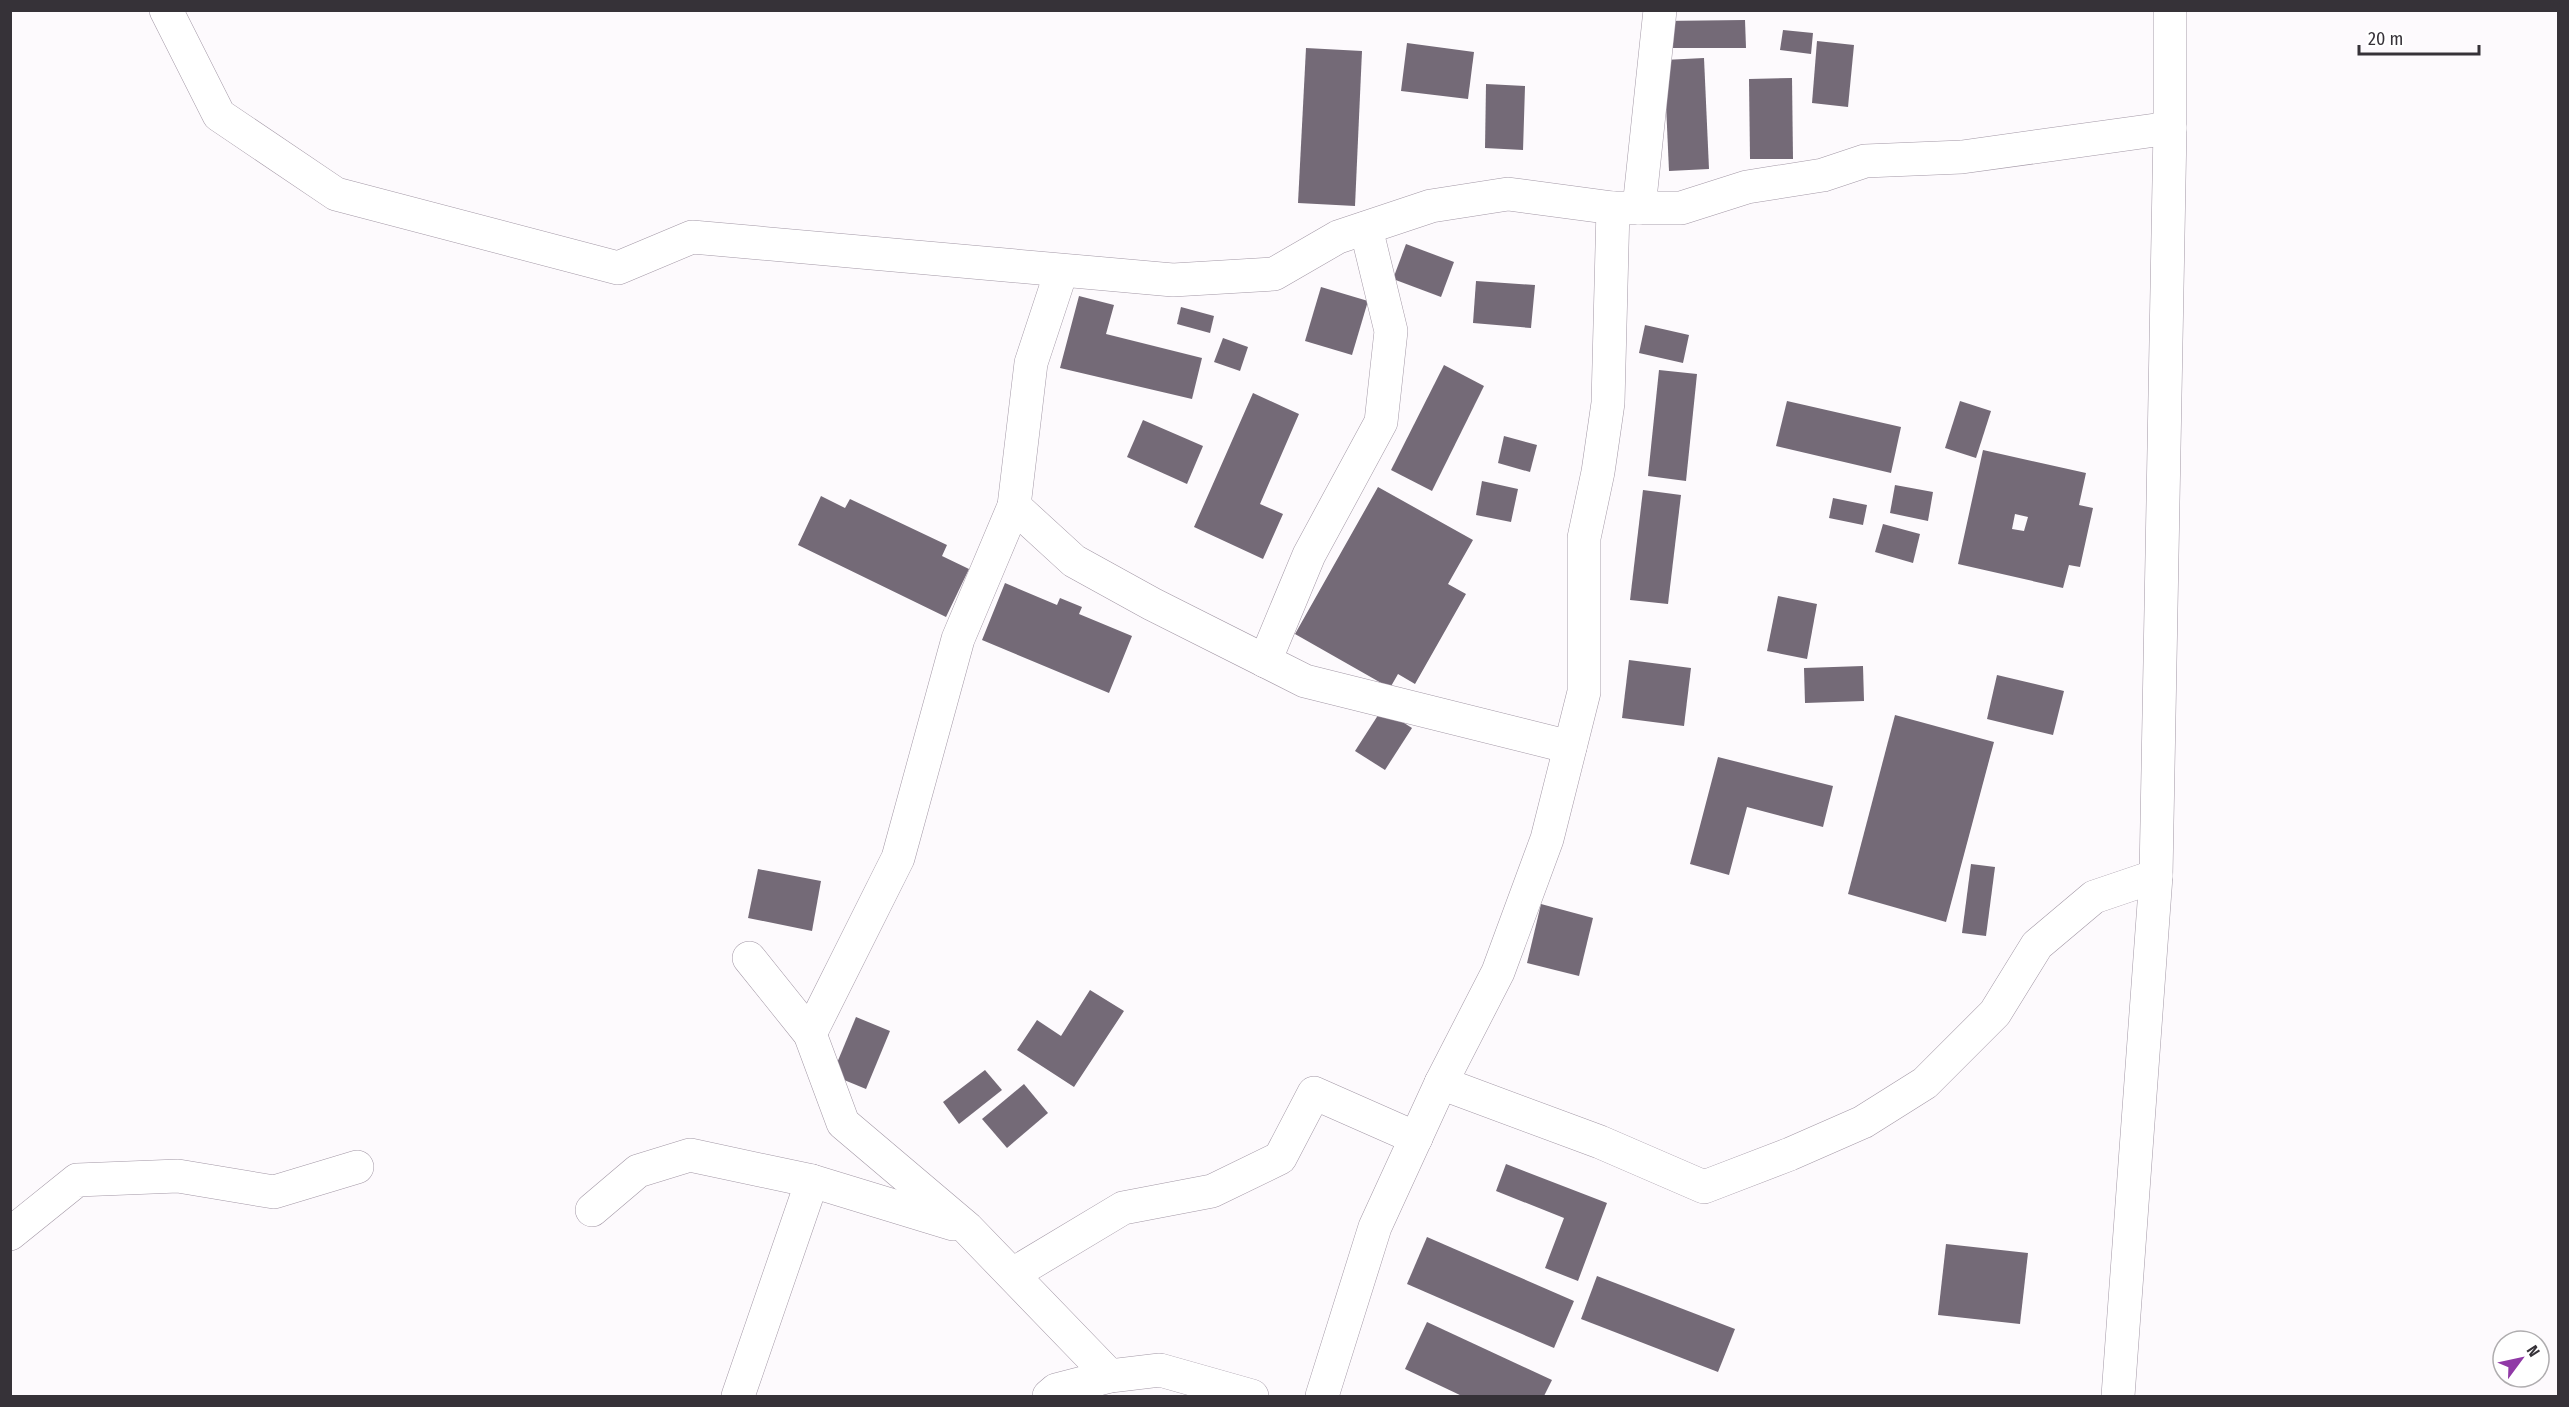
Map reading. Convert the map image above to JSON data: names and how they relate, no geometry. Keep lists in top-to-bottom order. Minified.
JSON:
{"scale_bar":"20 m","north":"top right"}
